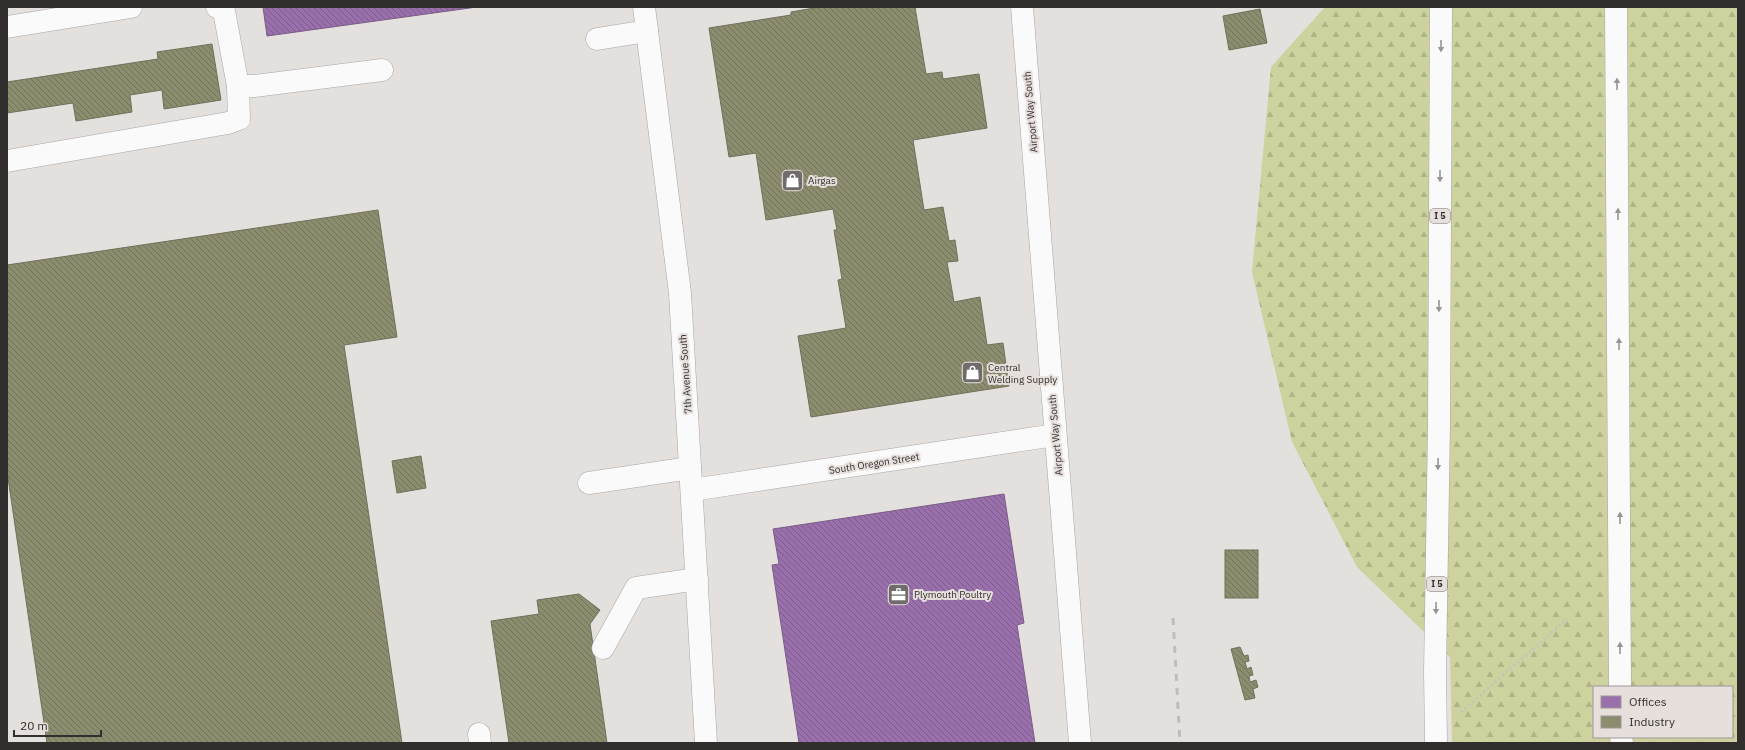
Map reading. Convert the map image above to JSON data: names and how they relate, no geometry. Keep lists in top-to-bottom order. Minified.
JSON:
{"streets":{"main road":["Airport Way South","I 5","7th Avenue South","South Oregon Street"]},"crossings":[["Airport Way South","South Oregon Street"],["7th Avenue South","South Oregon Street"]],"places":{"shop":["Airgas","Central Welding Supply"],"office":["Plymouth Poultry"]},"legend":["Offices","Industry"],"scale_bar":"20 m"}
